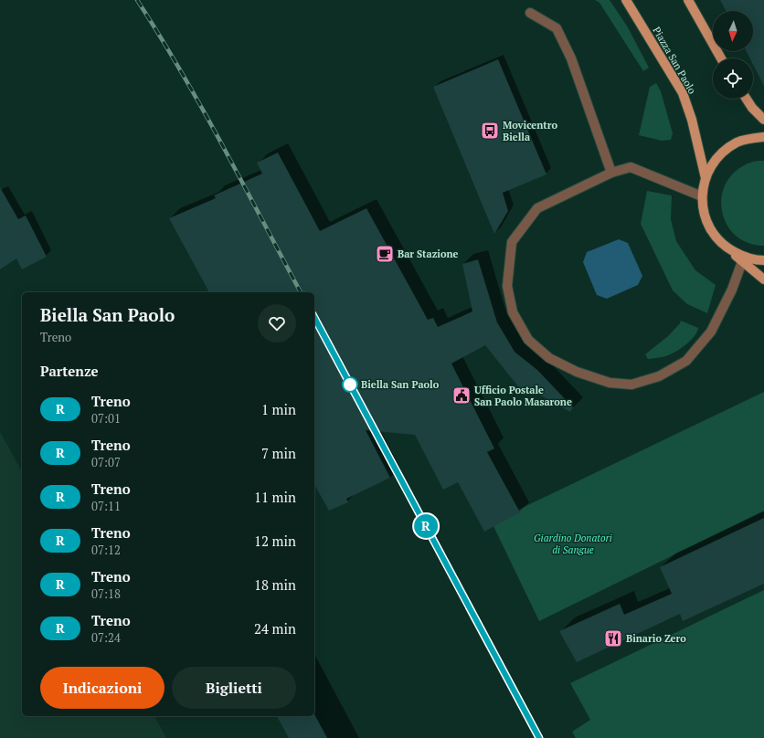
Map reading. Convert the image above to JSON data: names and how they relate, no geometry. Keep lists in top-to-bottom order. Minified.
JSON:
{"streets":{"main road":["Piazza San Paolo"]},"parks":["Giardino Donatori di Sangue"],"places":{"bus stop":["Movicentro Biella"],"cafe":["Bar Stazione"],"other":["Biella San Paolo"],"public building":["Ufficio Postale San Paolo Masarone"],"restaurant":["Binario Zero"]},"north":"bottom","page":{"on_map":"R","heading":[["Biella San Paolo","Treno"],"Partenze"],"list":[{"mark":"R","name":"Treno","note":"07:01","value":"1 min"},{"mark":"R","name":"Treno","note":"07:07","value":"7 min"},{"mark":"R","name":"Treno","note":"07:11","value":"11 min"},{"mark":"R","name":"Treno","note":"07:12","value":"12 min"},{"mark":"R","name":"Treno","note":"07:18","value":"18 min"},{"mark":"R","name":"Treno","note":"07:24","value":"24 min"}],"buttons":["Indicazioni","Biglietti"]}}
